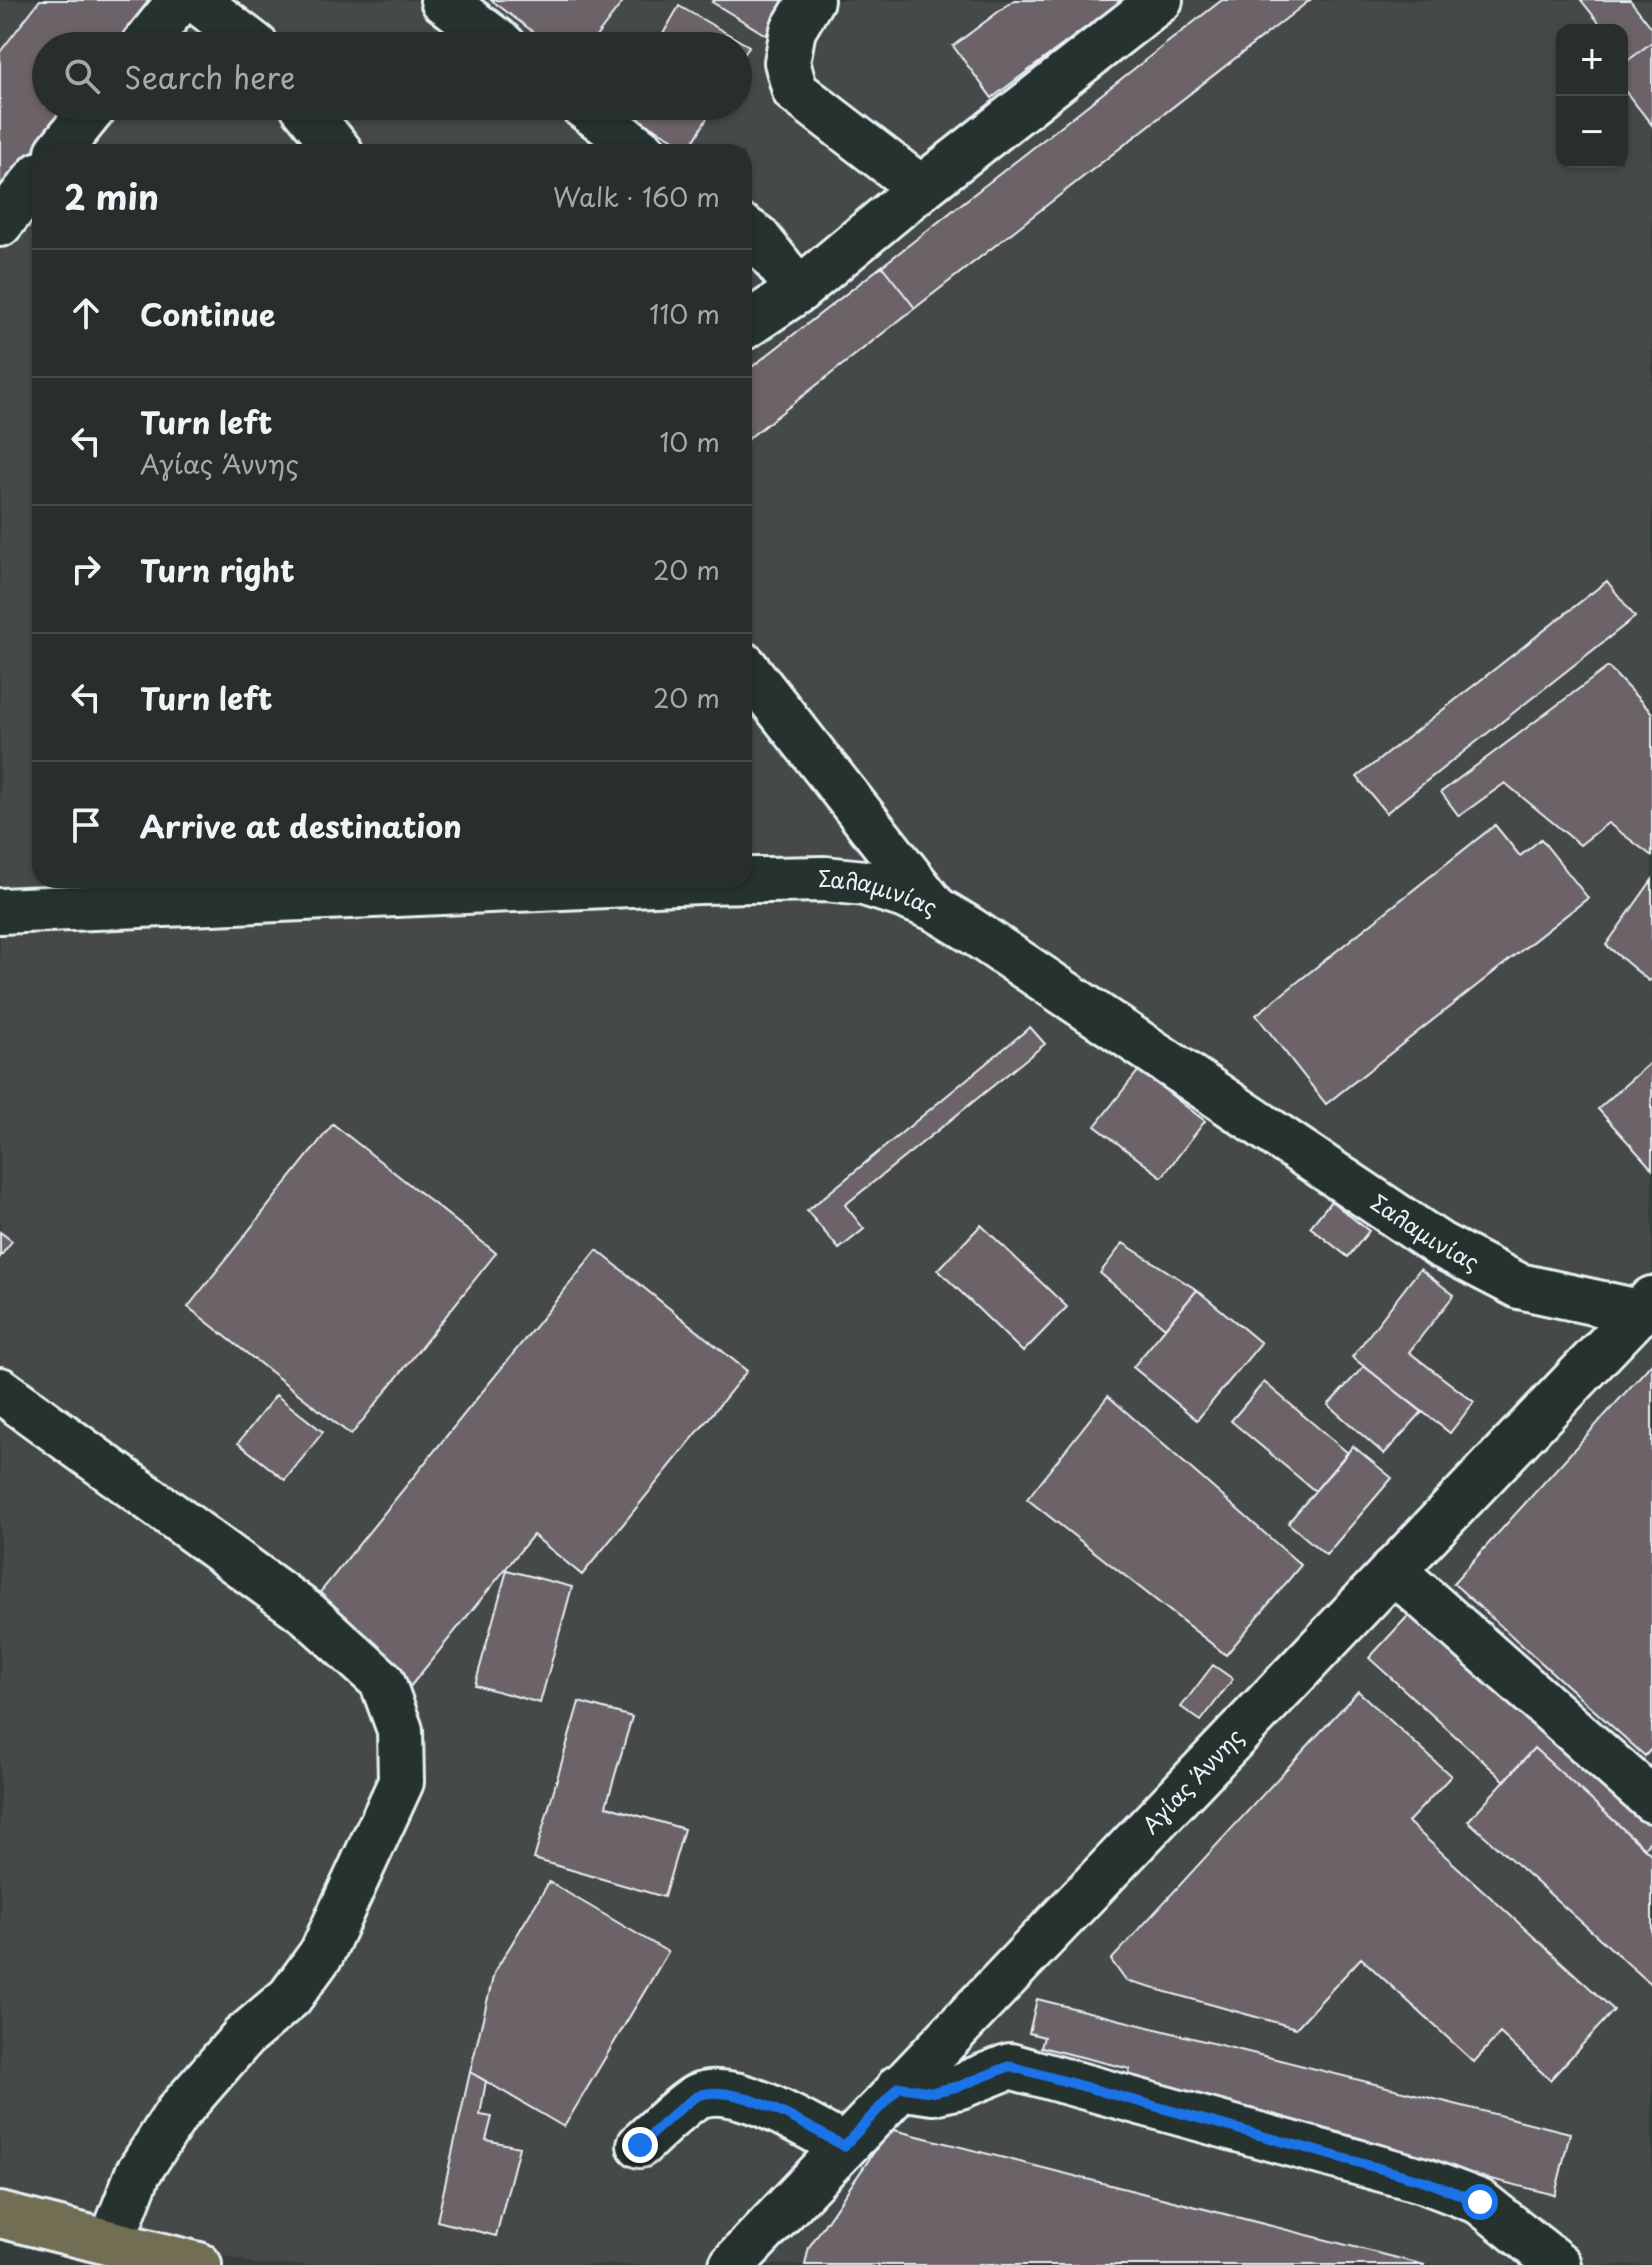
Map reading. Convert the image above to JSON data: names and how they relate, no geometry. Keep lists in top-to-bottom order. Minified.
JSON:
{"streets":{"street":["Σαλαμινίας","Αγίας Άννης"]},"crossings":[["Σαλαμινίας","Αγίας Άννης"]],"page":{"map_buttons":["+","−"],"search":"Search here","heading":["2 min","Walk · 160 m"],"list":[["Continue","110 m"],["Turn left","Αγίας Άννης","10 m"],["Turn right","20 m"],["Turn left","20 m"],"Arrive at destination"]}}
